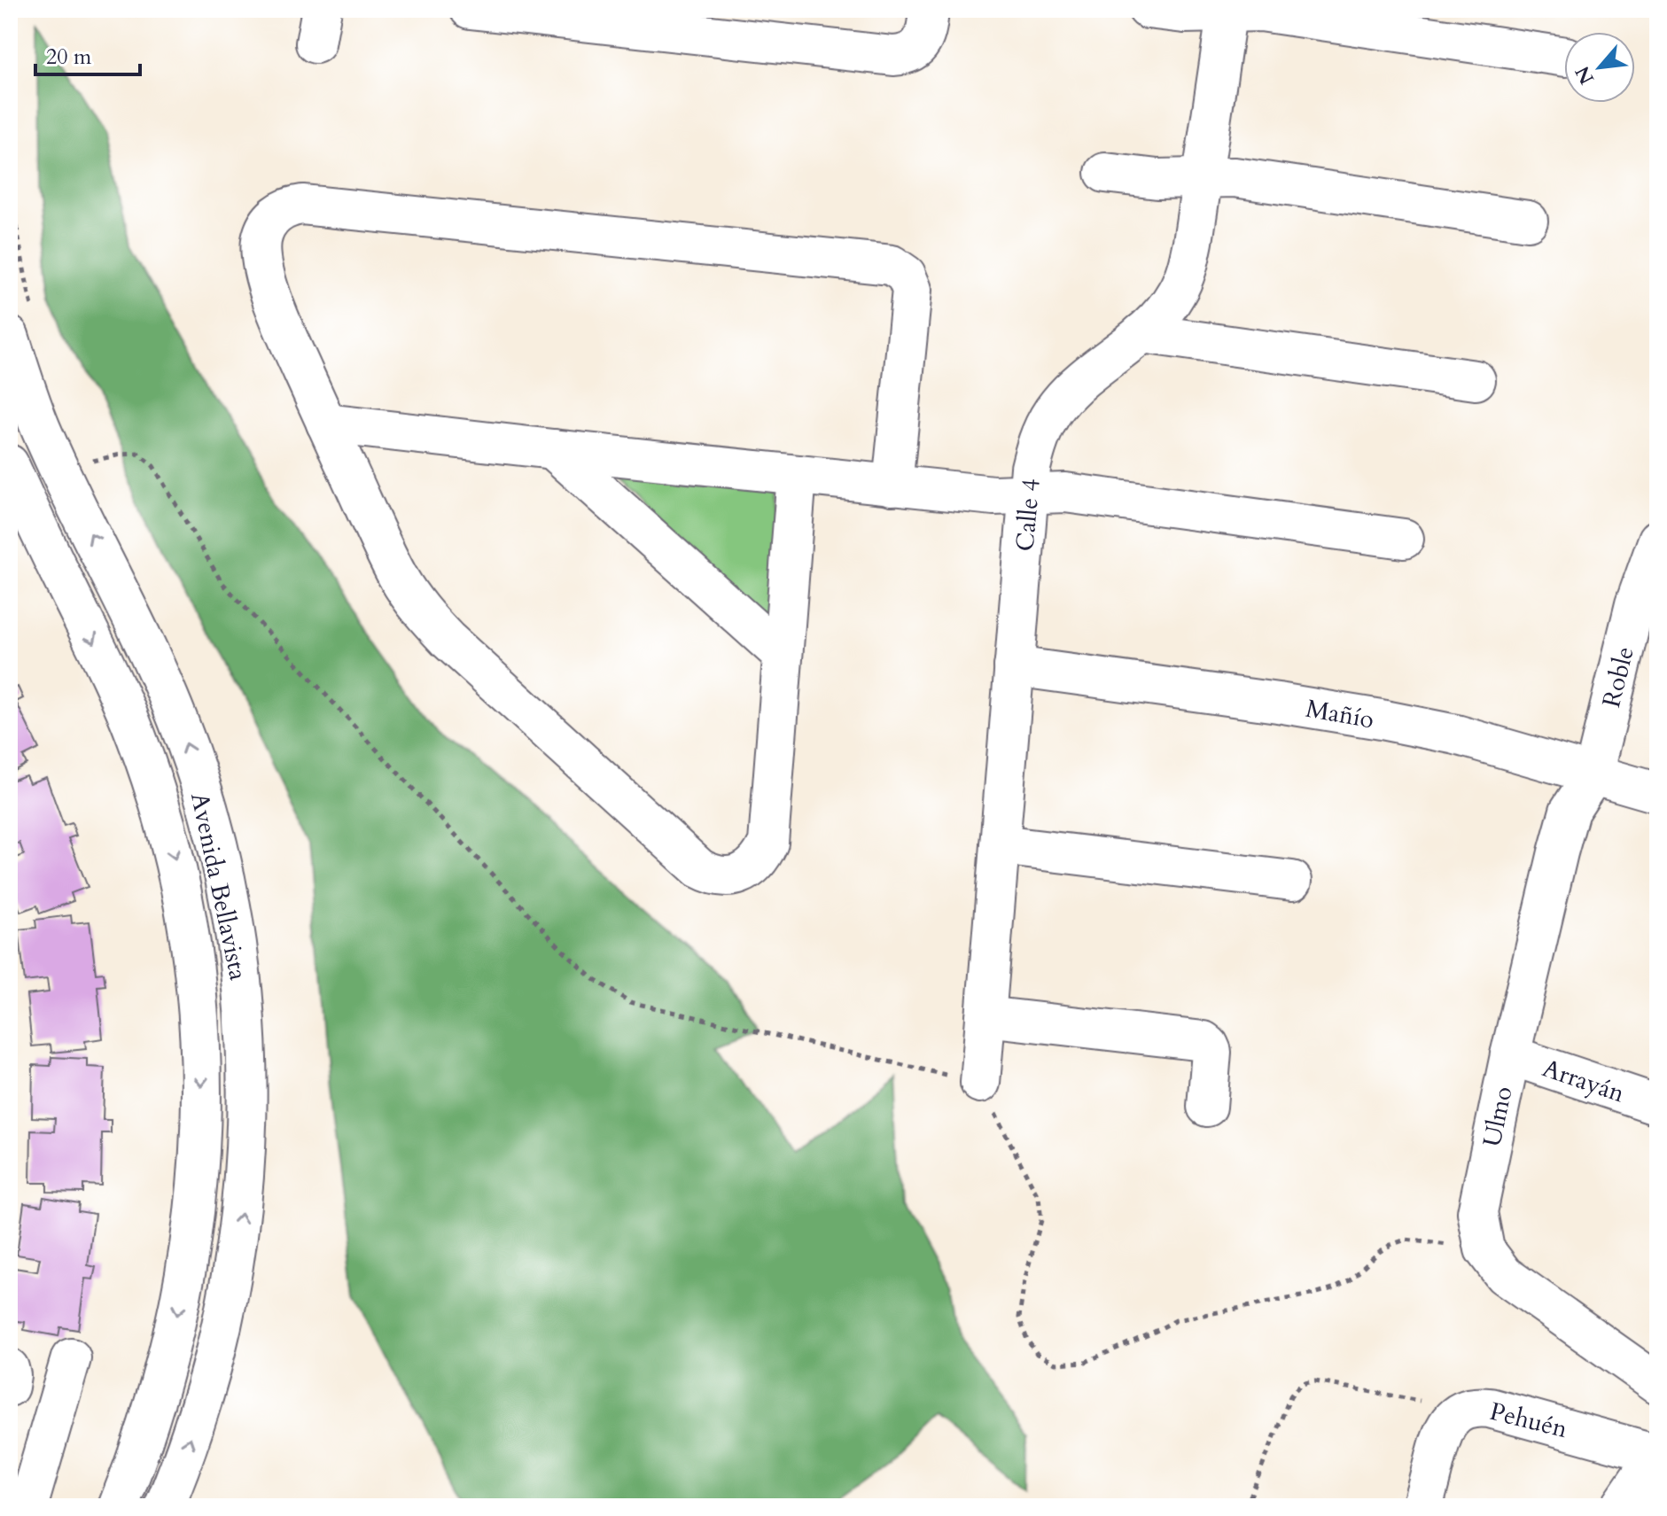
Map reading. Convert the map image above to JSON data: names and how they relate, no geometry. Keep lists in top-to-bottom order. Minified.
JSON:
{"streets":{"street":["Calle 4","Roble","Mañío","Avenida Bellavista","Arrayán","Ulmo","Pehuén"]},"crossings":[["Calle 4","Mañío"],["Roble","Mañío"],["Roble","Ulmo"],["Mañío","Ulmo"],["Arrayán","Ulmo"]],"scale_bar":"20 m","north":"bottom left"}
